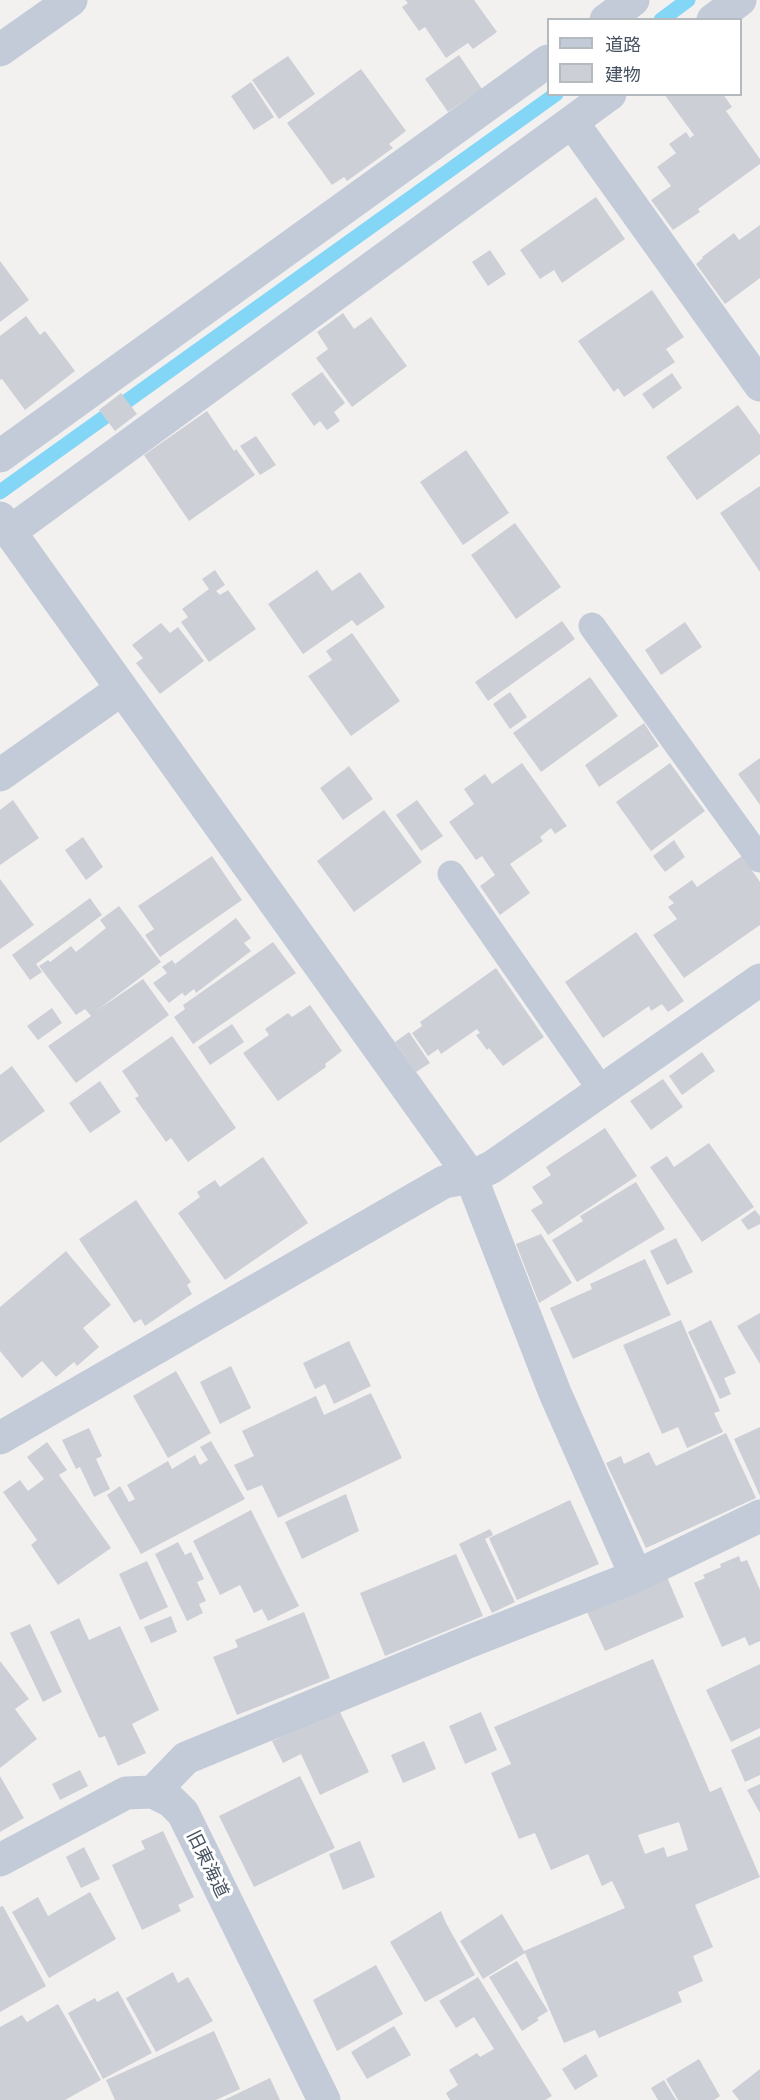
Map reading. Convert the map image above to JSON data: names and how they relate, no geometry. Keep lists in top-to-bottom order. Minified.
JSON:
{"streets":{"street":["旧東海道"]},"legend":["道路","建物"]}
